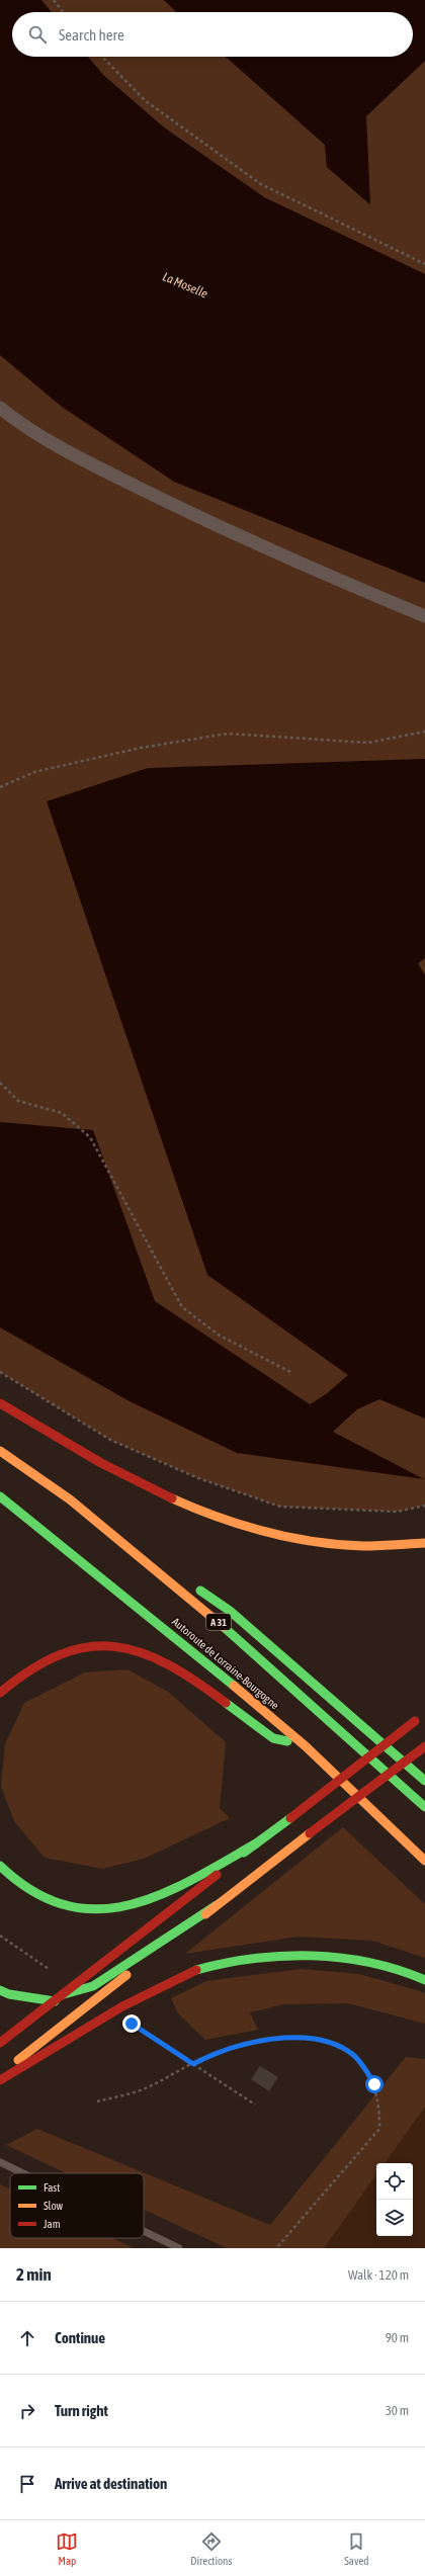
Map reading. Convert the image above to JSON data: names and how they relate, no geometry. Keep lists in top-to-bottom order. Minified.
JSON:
{"streets":{"main road":["A 31","Autoroute de Lorraine-Bourgogne"]},"water":["La Moselle"],"legend":["Fast","Slow","Jam"],"page":{"search":"Search here","heading":["2 min","Walk · 120 m"],"list":[["Continue","90 m"],["Turn right","30 m"],"Arrive at destination"],"nav":["Map","Directions","Saved"]}}
